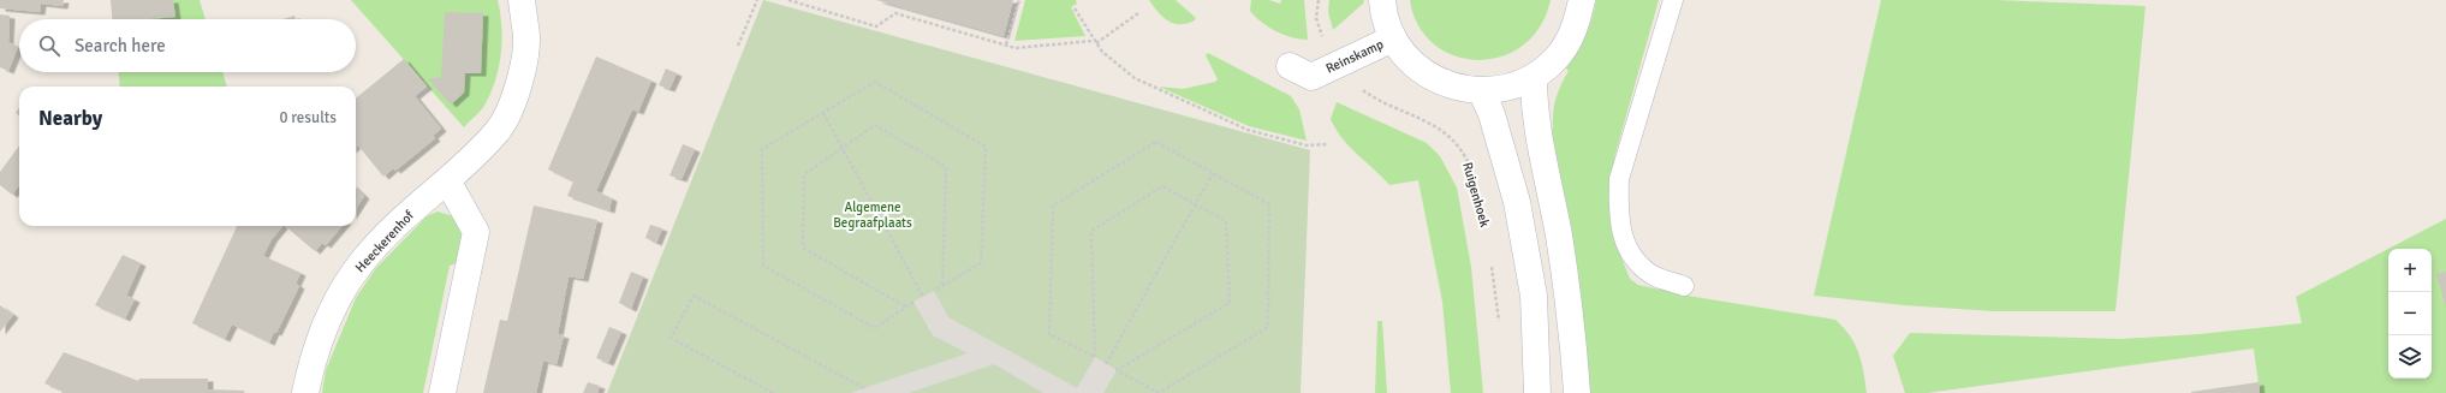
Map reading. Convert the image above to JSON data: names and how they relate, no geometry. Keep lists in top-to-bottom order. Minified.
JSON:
{"streets":{"main road":["Reinskamp","Heeckerenhof"],"path":["Ruigenhoek"]},"crossings":[["Reinskamp","Ruigenhoek"]],"parks":["Algemene Begraafplaats"],"page":{"search":"Search here","heading":["Nearby","0 results"],"map_buttons":["+","−"]}}
